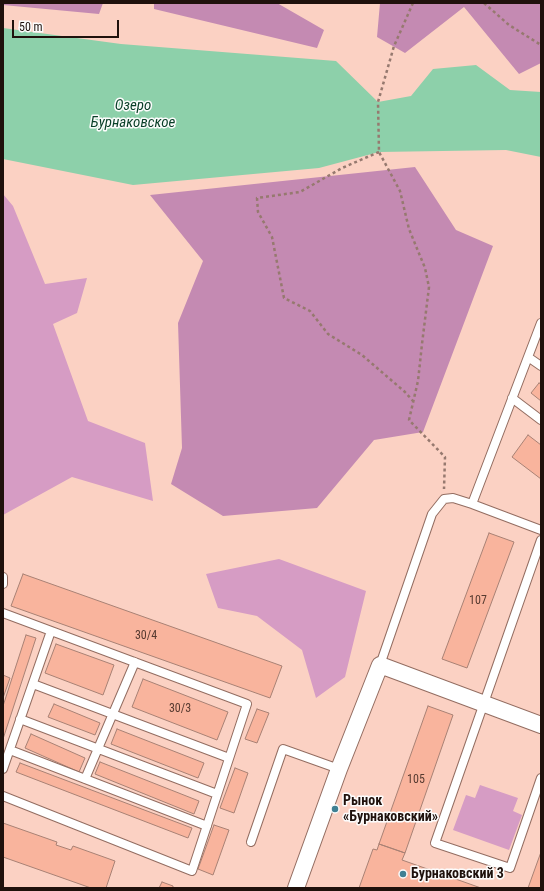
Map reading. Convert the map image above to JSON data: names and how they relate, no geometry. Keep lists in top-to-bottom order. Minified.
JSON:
{"water":["Озеро Бурнаковское"],"places":["Рынок «Бурнаковский»","Бурнаковский 3"],"house_numbers":["107","30/4","30/3","105"],"scale_bar":"50 m"}
